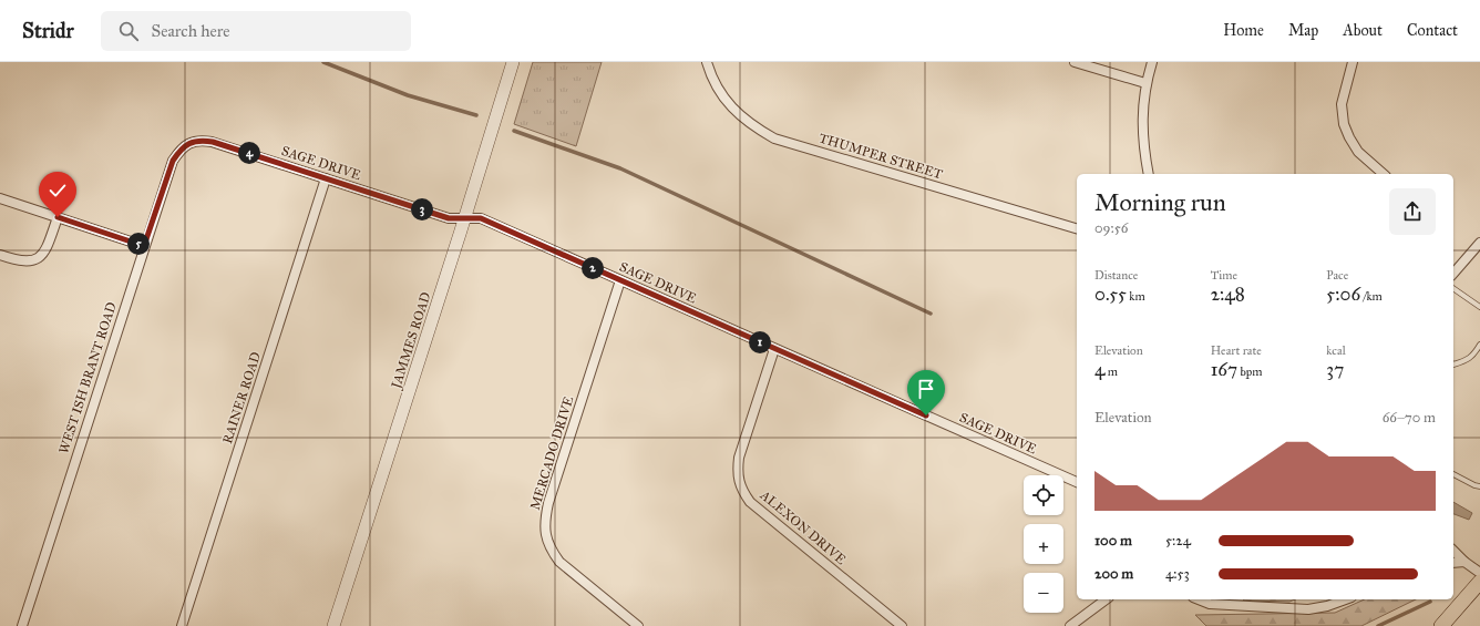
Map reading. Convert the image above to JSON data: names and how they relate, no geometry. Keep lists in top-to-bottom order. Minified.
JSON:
{"streets":{"street":["THUMPER STREET","SAGE DRIVE","JAMMES ROAD","WEST ISH BRANT ROAD","RAINER ROAD","MERCADO DRIVE","ALEXON DRIVE"]},"crossings":[["SAGE DRIVE","JAMMES ROAD"],["SAGE DRIVE","WEST ISH BRANT ROAD"],["SAGE DRIVE","RAINER ROAD"],["SAGE DRIVE","MERCADO DRIVE"],["SAGE DRIVE","ALEXON DRIVE"]],"page":{"header":"Stridr","search":"Search here","nav":["Home","Map","About","Contact"],"pins":["4","3","5","2","1"],"heading":["Morning run","09:56"],"stats":[["Distance","0.55 km"],["Time","2:48"],["Pace","5:06 /km"],["Elevation","4 m"],["Heart rate","167 bpm"],["kcal","37"]],"chart":["Elevation","66–70 m"],"map_buttons":["+","−"],"list":[{"name":"100 m","note":"5:24"},{"name":"200 m","note":"4:53"}]}}
